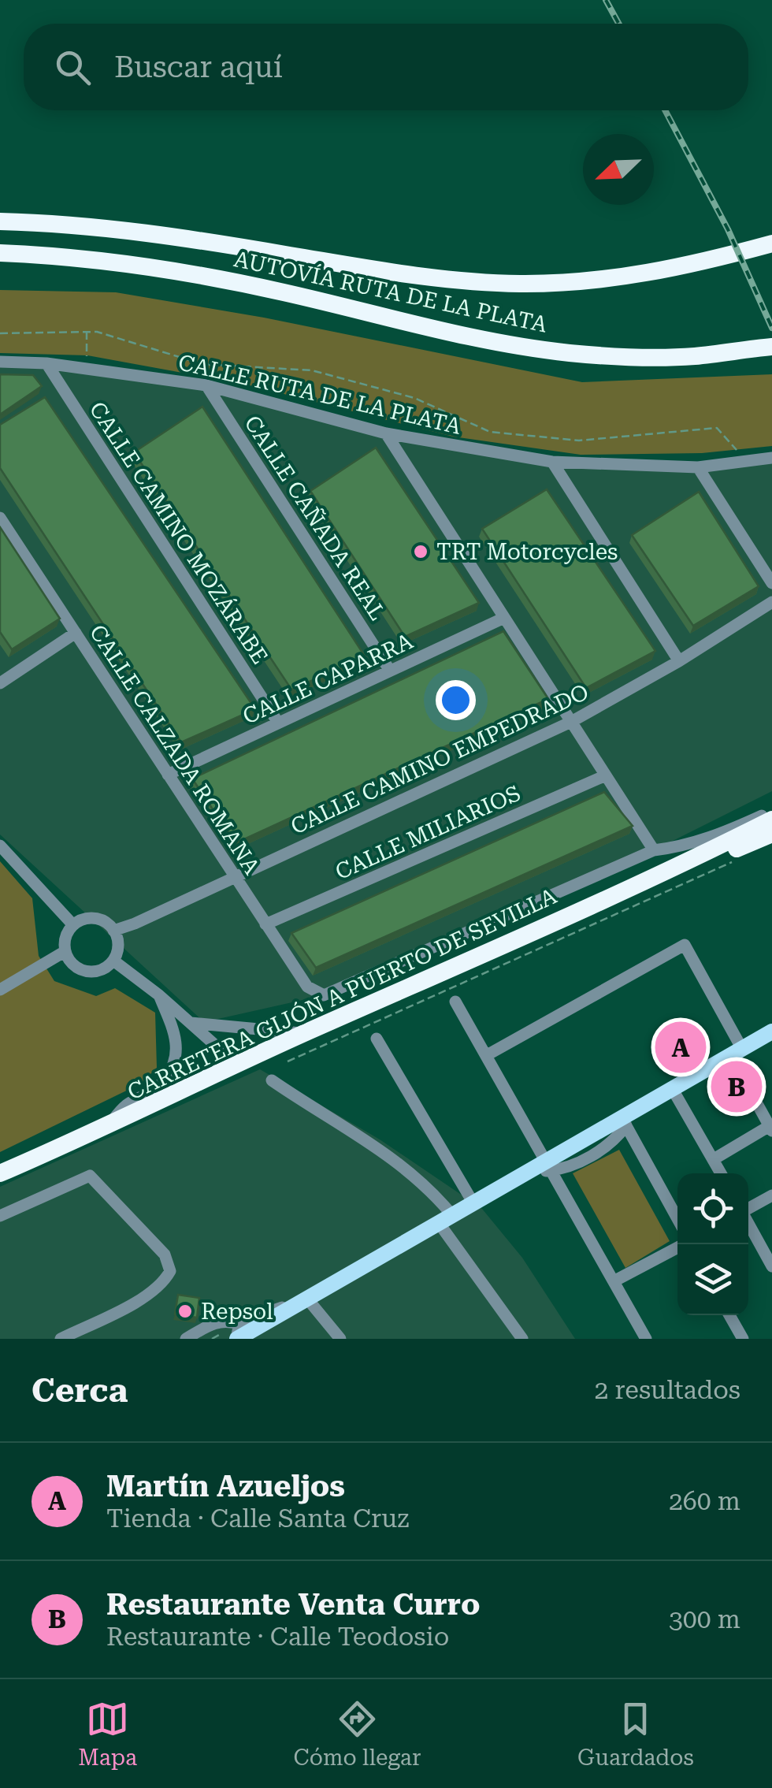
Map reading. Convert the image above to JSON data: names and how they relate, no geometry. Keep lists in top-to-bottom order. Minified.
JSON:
{"streets":{"highway":["AUTOVÍA RUTA DE LA PLATA","CARRETERA GIJÓN A PUERTO DE SEVILLA"],"street":["CALLE RUTA DE LA PLATA","CALLE CAÑADA REAL","CALLE CAMINO MOZÁRABE","CALLE CAPARRA","CALLE CALZADA ROMANA","CALLE CAMINO EMPEDRADO","CALLE MILIARIOS"]},"crossings":[["CALLE RUTA DE LA PLATA","CALLE CAÑADA REAL"],["CALLE RUTA DE LA PLATA","CALLE CAMINO MOZÁRABE"],["CALLE CAÑADA REAL","CALLE CAPARRA"],["CALLE CAMINO MOZÁRABE","CALLE CAPARRA"],["CALLE CAPARRA","CALLE CALZADA ROMANA"],["CALLE CALZADA ROMANA","CALLE CAMINO EMPEDRADO"],["CALLE CALZADA ROMANA","CALLE MILIARIOS"]],"places":["TRT Motorcycles","Repsol"],"north":"bottom left","page":{"search":"Buscar aquí","pins":["A","B"],"heading":["Cerca","2 resultados"],"list":[{"mark":"A","name":"Martín Azueljos","note":"Tienda · Calle Santa Cruz","value":"260 m"},{"mark":"B","name":"Restaurante Venta Curro","note":"Restaurante · Calle Teodosio","value":"300 m"}],"nav":["Mapa","Cómo llegar","Guardados"]}}
